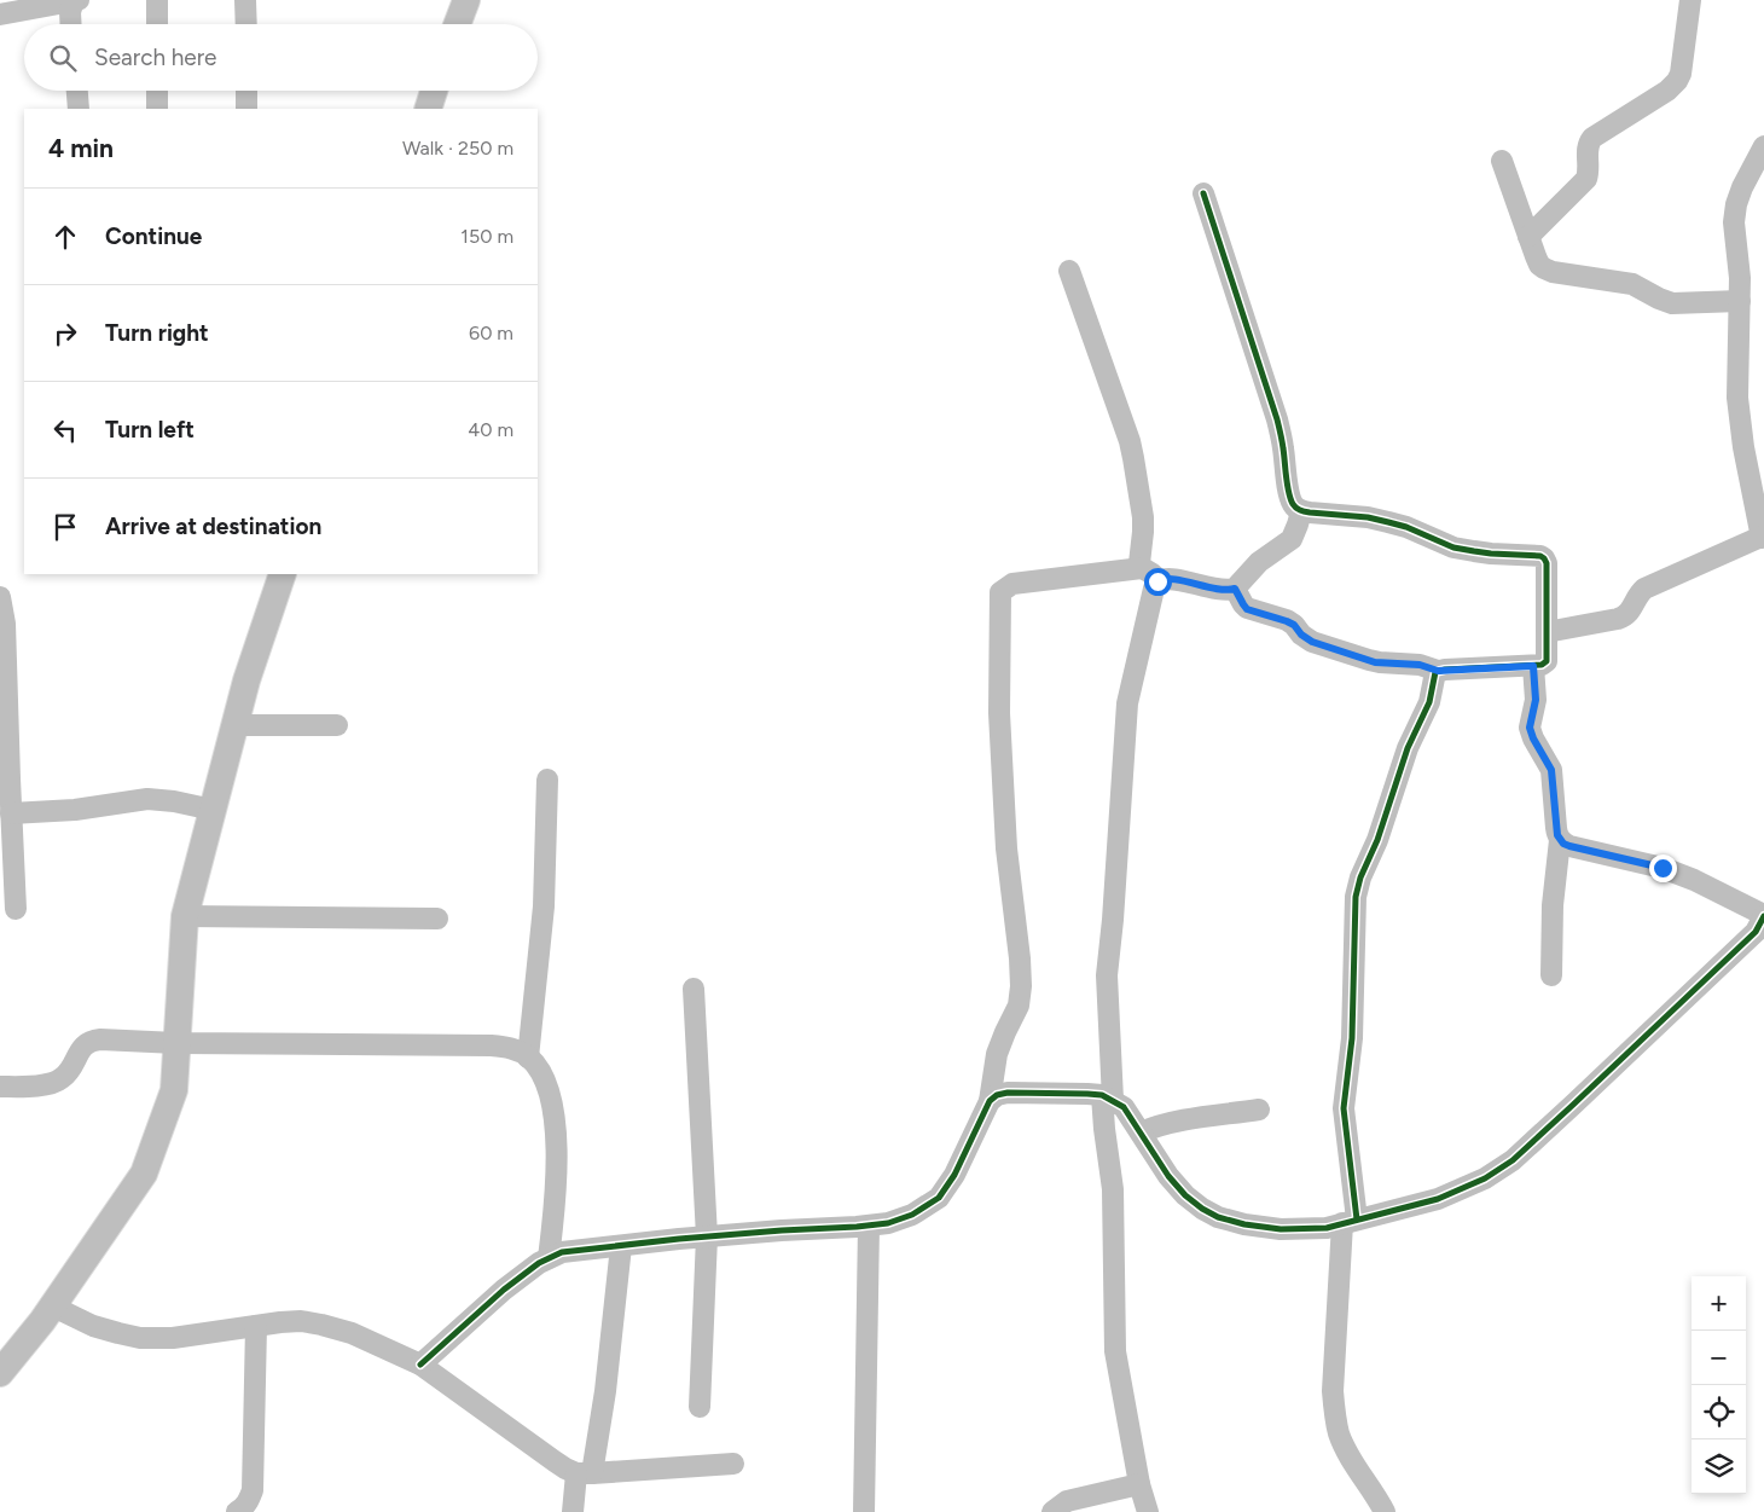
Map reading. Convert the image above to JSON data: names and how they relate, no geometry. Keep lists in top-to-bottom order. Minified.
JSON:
{"page":{"search":"Search here","heading":["4 min","Walk · 250 m"],"list":[["Continue","150 m"],["Turn right","60 m"],["Turn left","40 m"],"Arrive at destination"],"map_buttons":["+","−"]}}
